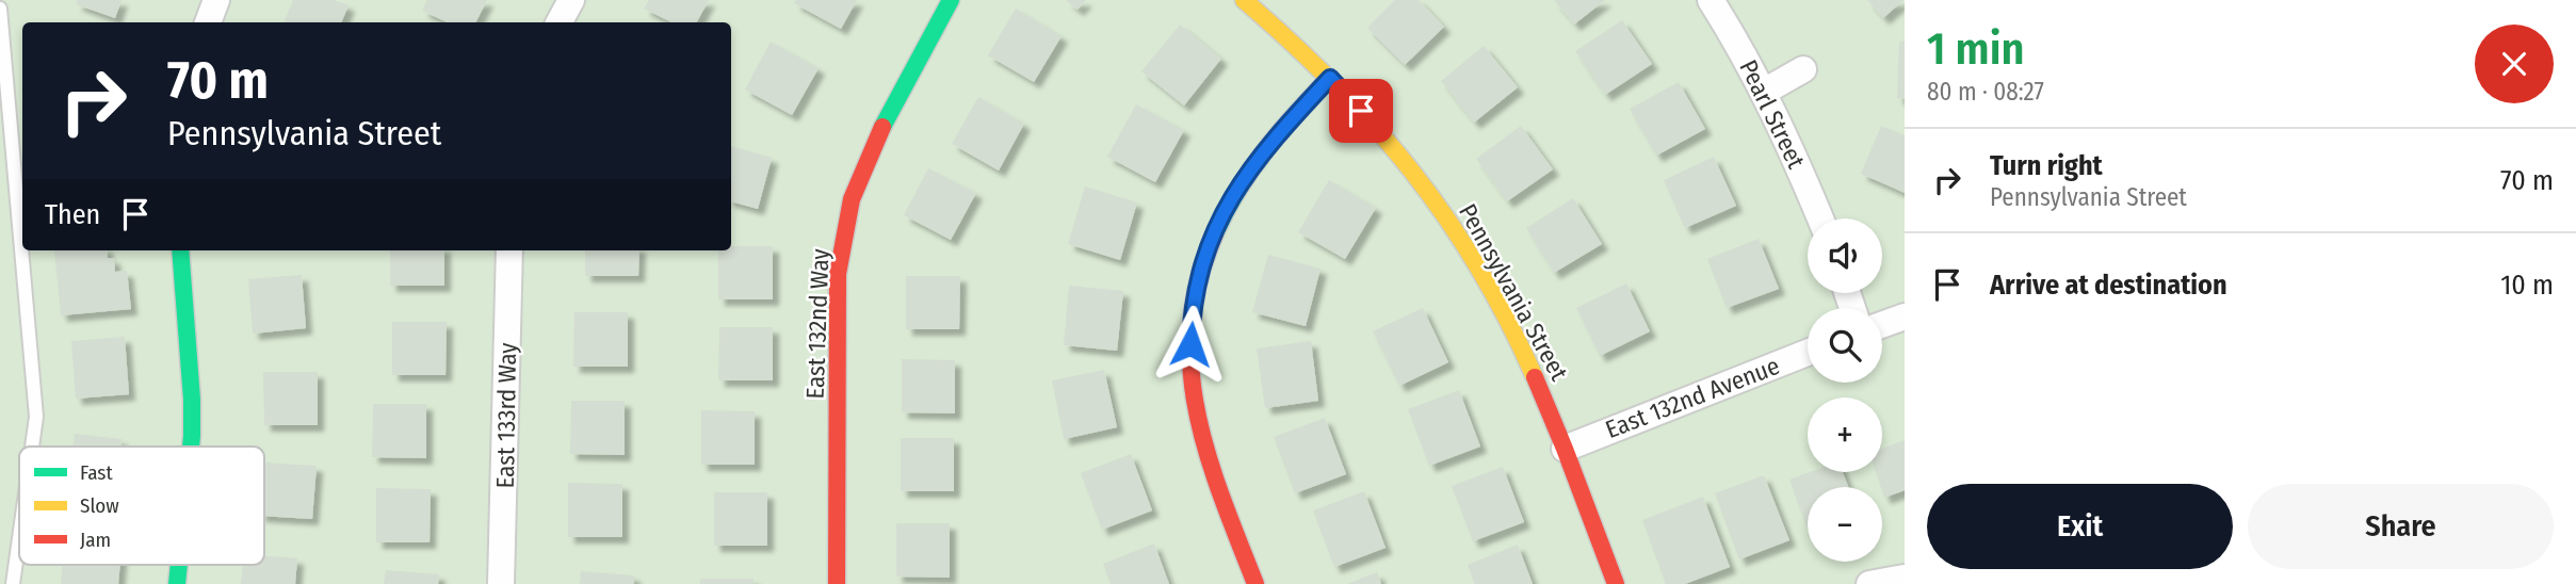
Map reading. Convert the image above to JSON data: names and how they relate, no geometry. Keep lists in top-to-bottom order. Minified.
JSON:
{"streets":{"street":["Pearl Street","Pennsylvania Street","East 132nd Way","East 132nd Avenue","East 133rd Way"]},"crossings":[["Pennsylvania Street","East 132nd Avenue"]],"legend":["Fast","Slow","Jam"],"page":{"heading":["1 min","80 m · 08:27"],"turn":["70 m","Pennsylvania Street"],"list":[{"name":"Turn right","note":"Pennsylvania Street","value":"70 m"},{"name":"Arrive at destination","value":"10 m"}],"then":"Then","map_buttons":["+","−"],"buttons":["Exit","Share"]}}
